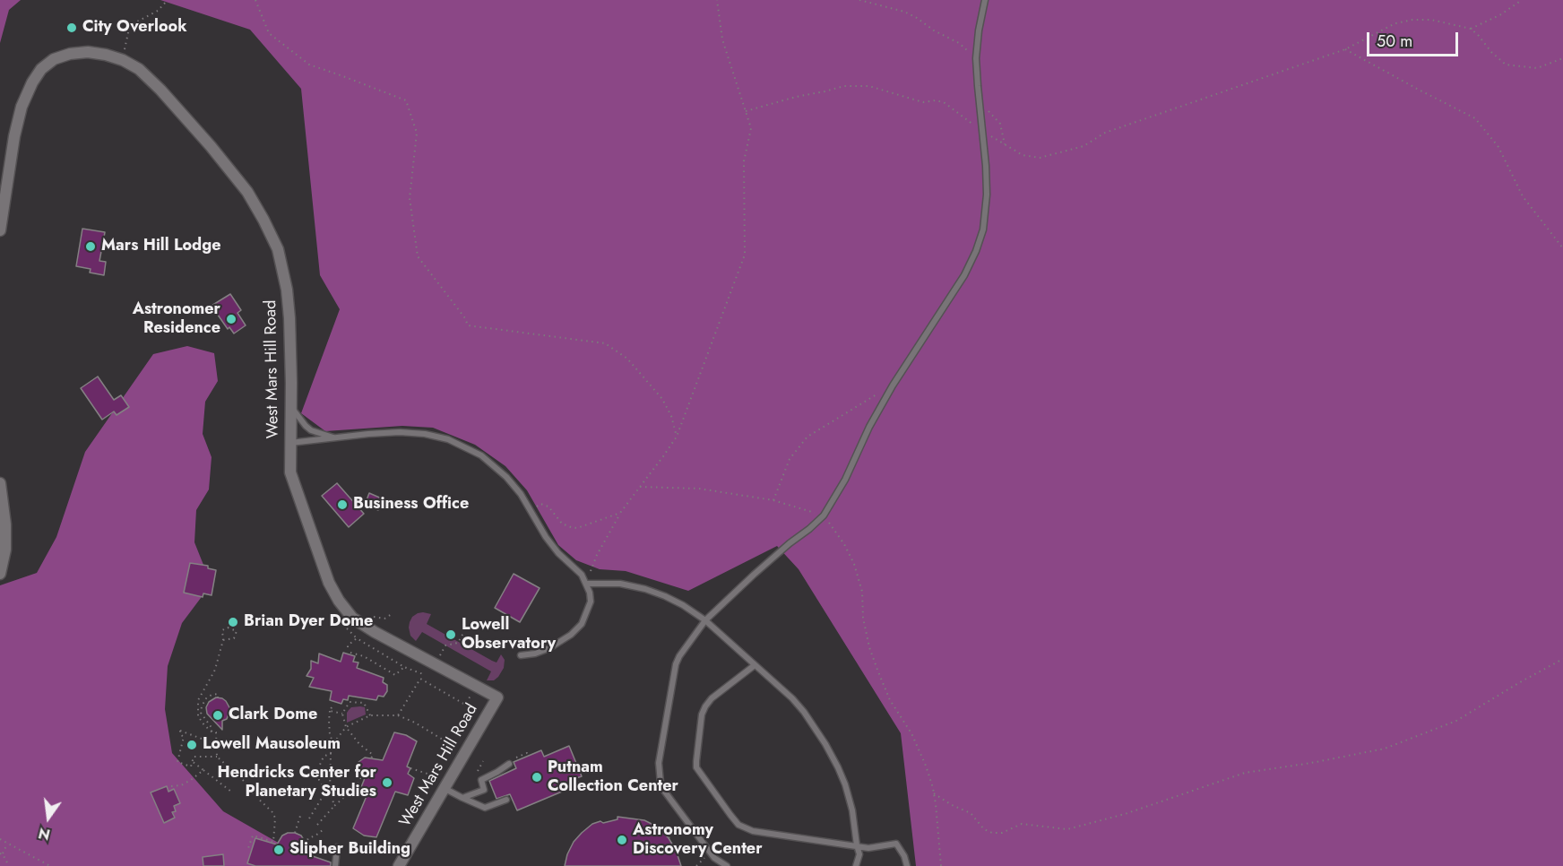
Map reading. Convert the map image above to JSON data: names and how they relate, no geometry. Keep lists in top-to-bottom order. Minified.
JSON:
{"streets":{"street":["West Mars Hill Road"]},"places":["City Overlook","Mars Hill Lodge","Astronomer Residence","Business Office","Brian Dyer Dome","Lowell Observatory","Clark Dome","Lowell Mausoleum","Putnam Collection Center","Hendricks Center for Planetary Studies","Astronomy Discovery Center","Slipher Building"],"scale_bar":"50 m","north":"bottom"}
